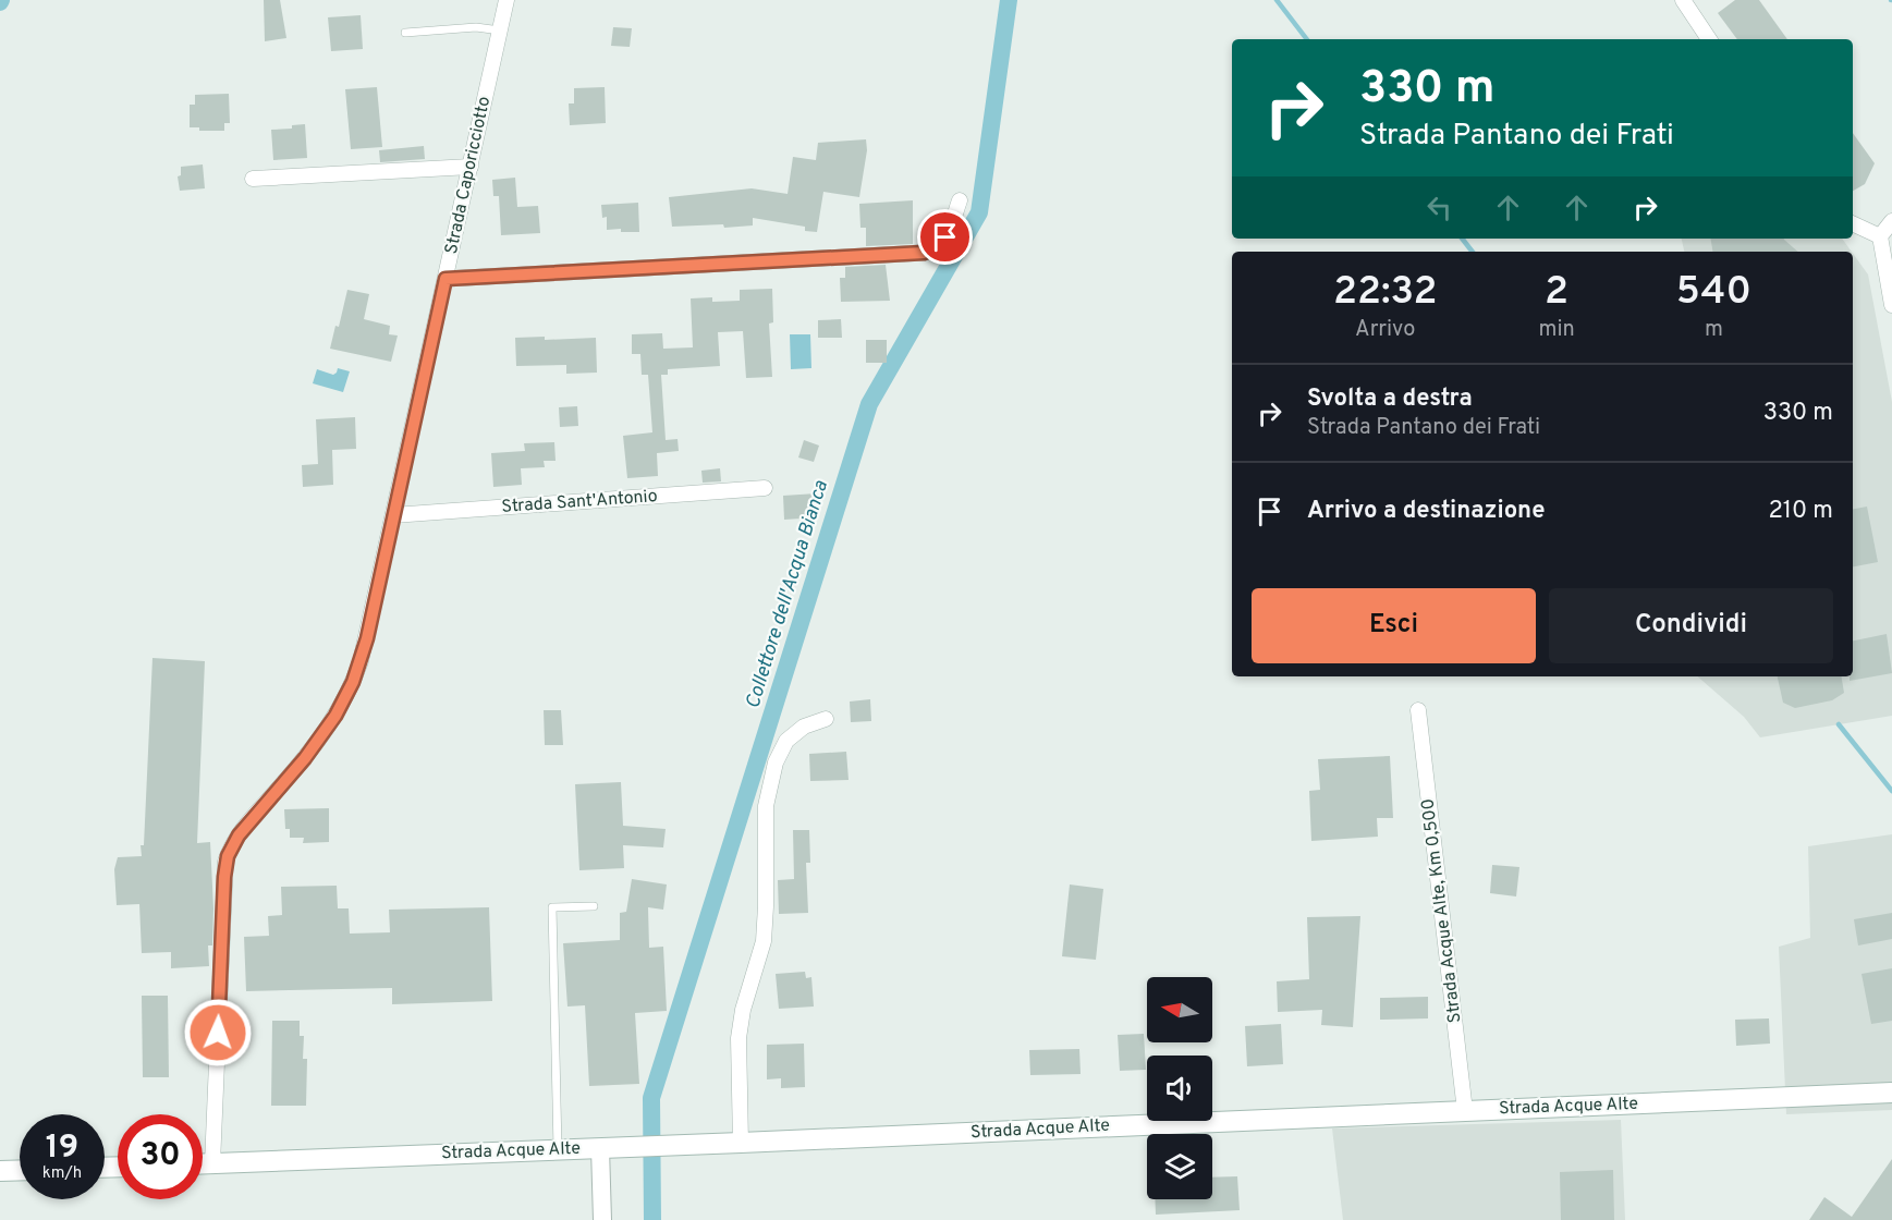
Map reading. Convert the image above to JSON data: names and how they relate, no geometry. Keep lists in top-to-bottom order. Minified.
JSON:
{"streets":{"main road":["Strada Acque Alte"],"street":["Strada Caporicciotto","Strada Sant'Antonio","Strada Acque Alte, Km 0,500"]},"crossings":[["Strada Caporicciotto","Strada Sant'Antonio"],["Strada Caporicciotto","Strada Acque Alte"],["Strada Acque Alte, Km 0,500","Strada Acque Alte"]],"water":["Collettore dell'Acqua Bianca"],"north":"left","page":{"turn":["330 m","Strada Pantano dei Frati"],"eta":["22:32","Arrivo","2","min","540","m"],"list":[{"name":"Svolta a destra","note":"Strada Pantano dei Frati","value":"330 m"},{"name":"Arrivo a destinazione","value":"210 m"}],"buttons":["Esci","Condividi"],"speed":"19 km/h","limit":"30"}}
